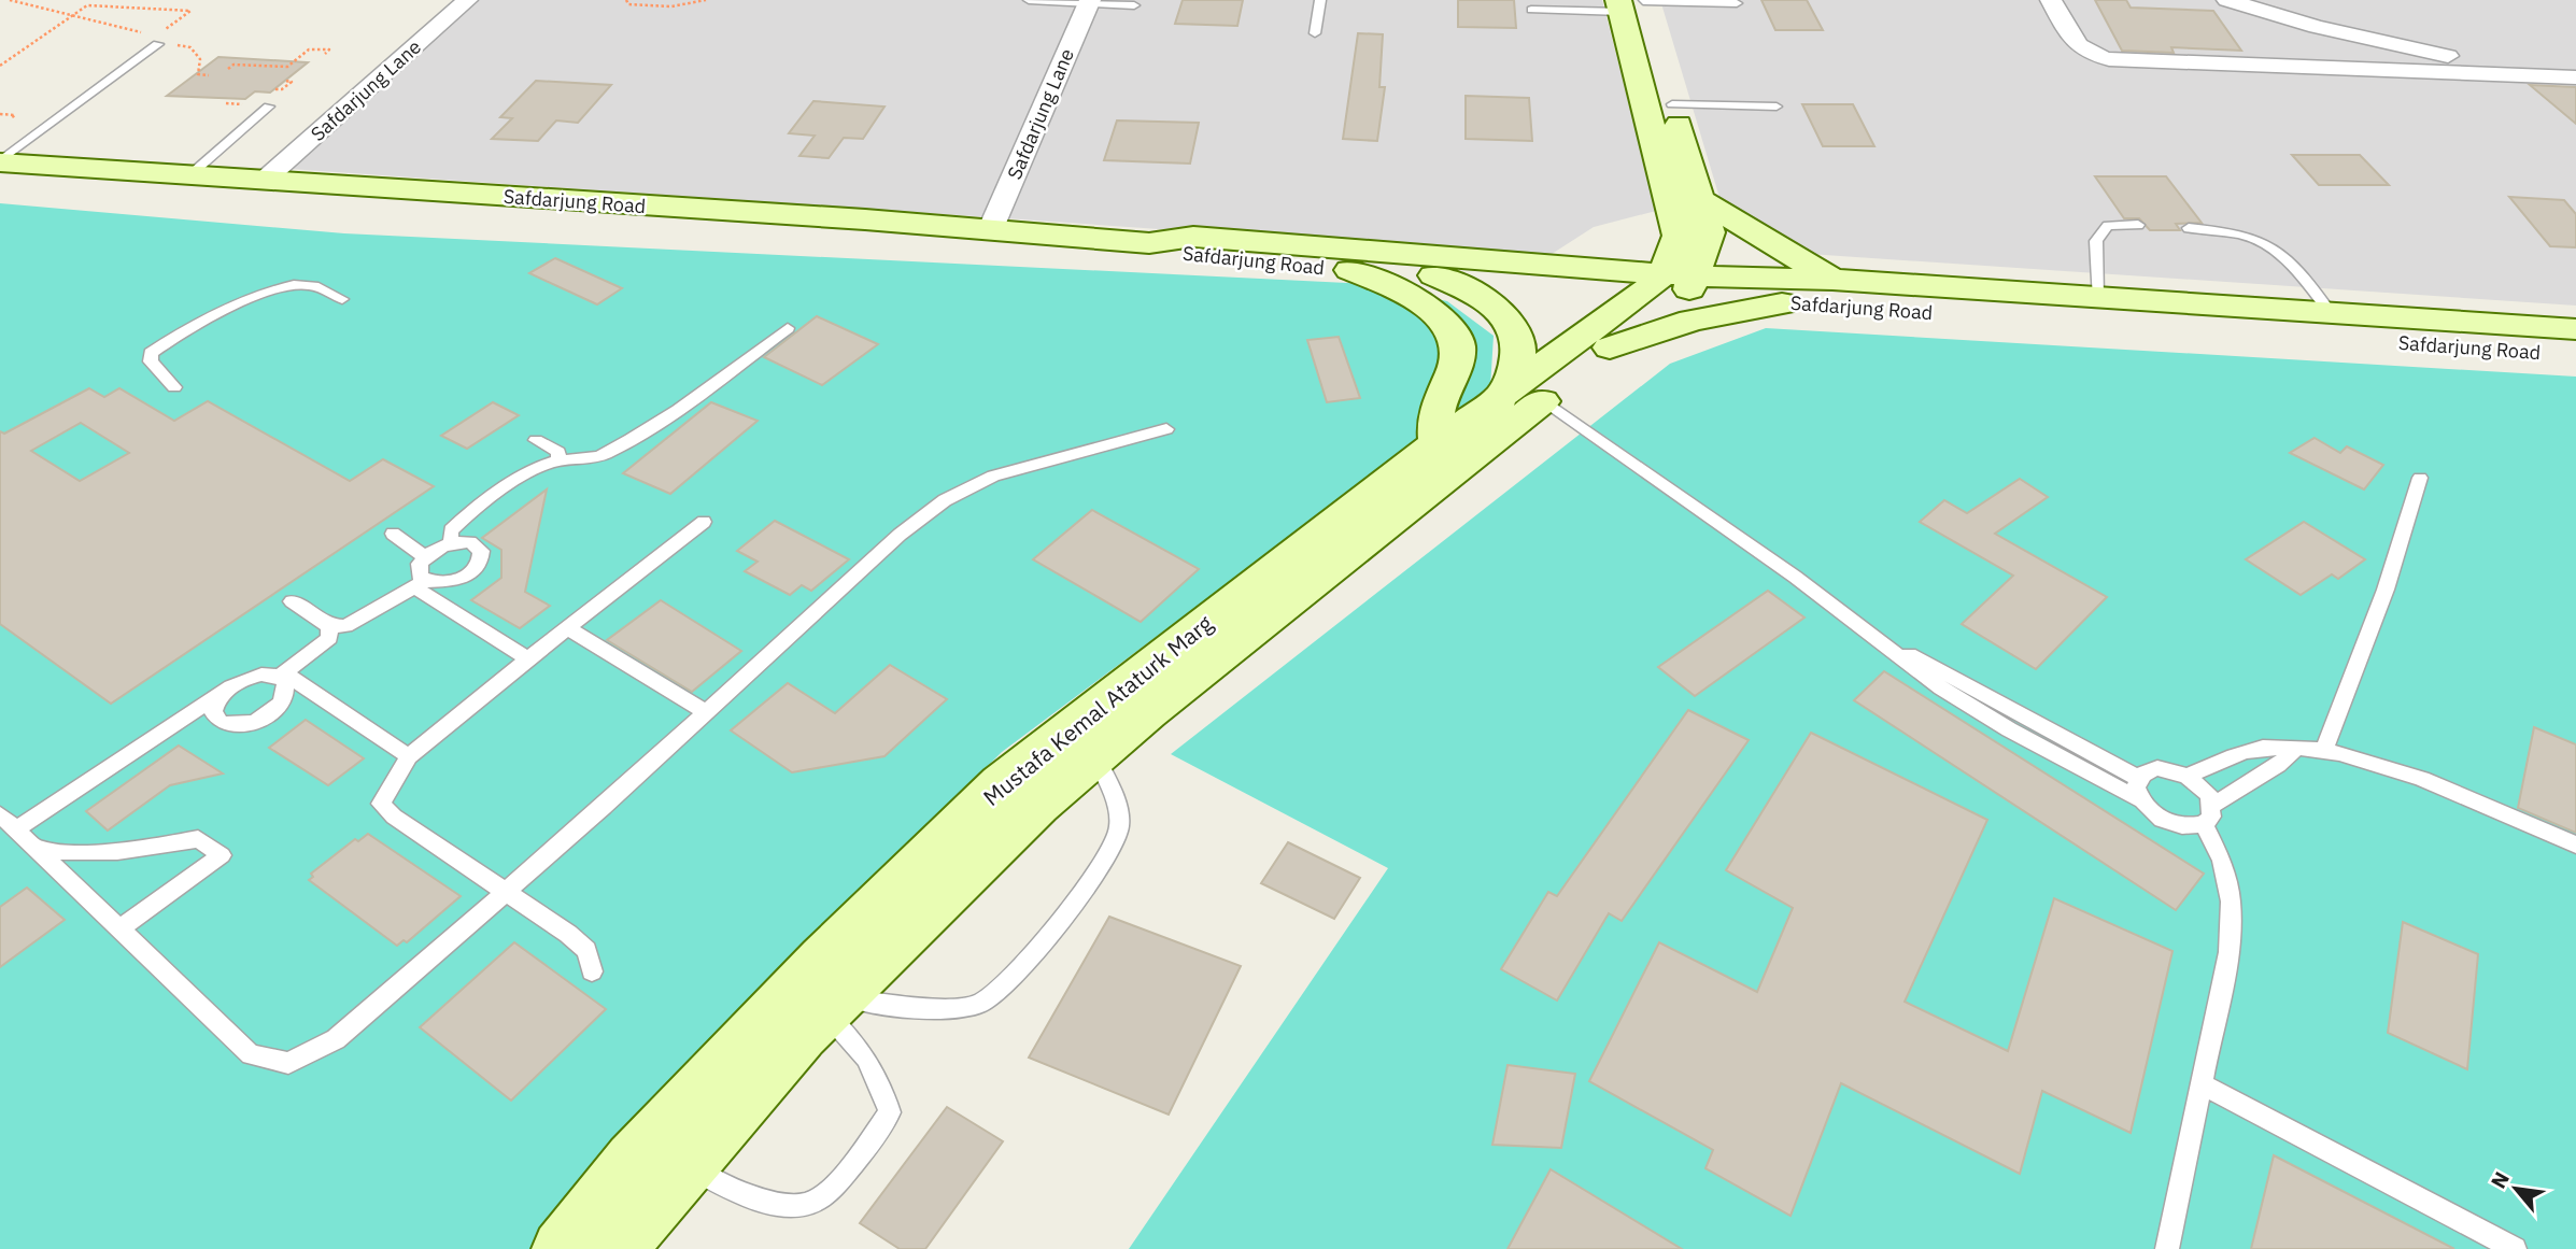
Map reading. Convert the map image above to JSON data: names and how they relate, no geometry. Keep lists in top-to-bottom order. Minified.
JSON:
{"streets":{"main road":["Safdarjung Road","Mustafa Kemal Ataturk Marg"],"street":["Safdarjung Lane"]},"crossings":[["Safdarjung Lane","Safdarjung Road"],["Safdarjung Road","Mustafa Kemal Ataturk Marg"]],"north":"top left"}
